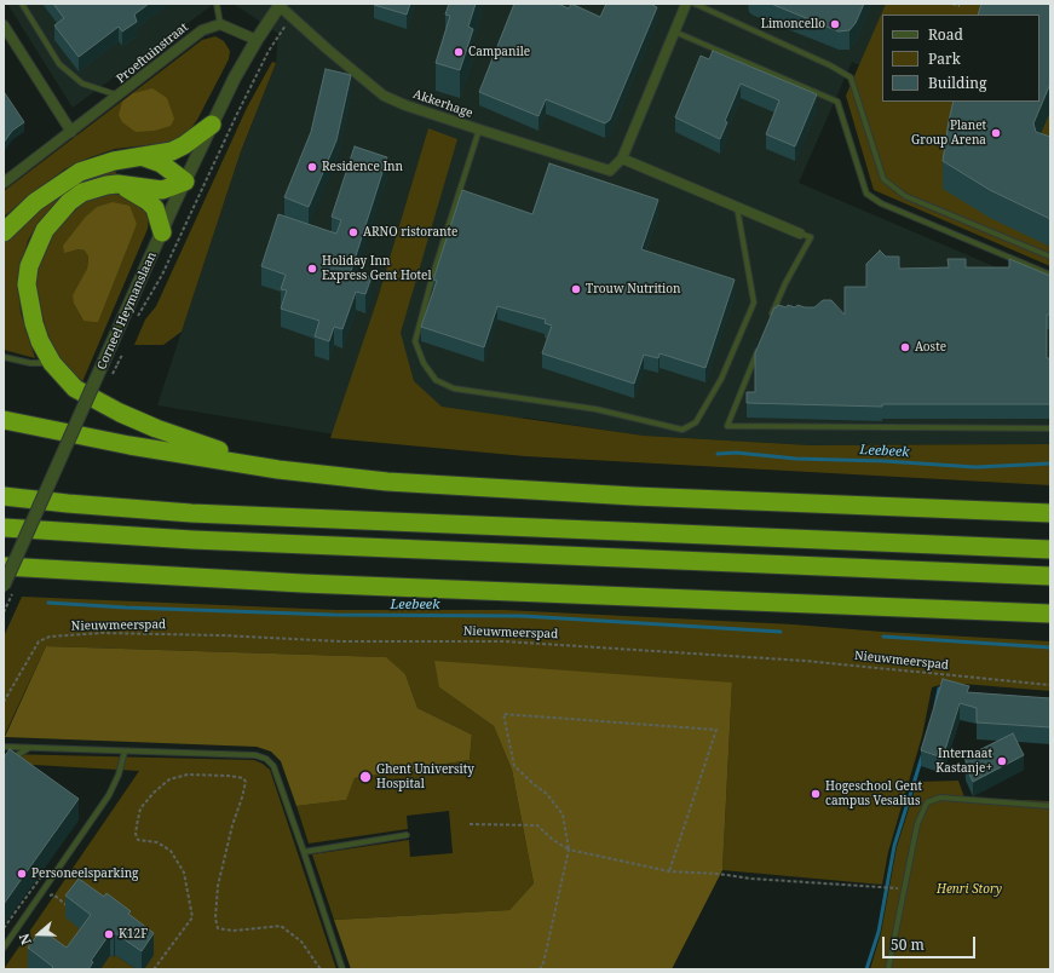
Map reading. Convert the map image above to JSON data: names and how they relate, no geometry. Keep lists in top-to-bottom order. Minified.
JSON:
{"streets":{"street":["Proeftuinstraat","Akkerhage","Corneel Heymanslaan"],"path":["Nieuwmeerspad"]},"crossings":[["Akkerhage","Corneel Heymanslaan"]],"water":["Leebeek"],"parks":["Henri Story"],"places":["Limoncello","Campanile","Planet Group Arena","Residence Inn","ARNO ristorante","Holiday Inn Express Gent Hotel","Trouw Nutrition","Aoste","Internaat Kastanje+","Ghent University Hospital","Hogeschool Gent campus Vesalius","Personeelsparking","K12F"],"legend":["Road","Park","Building"],"scale_bar":"50 m","north":"left"}
